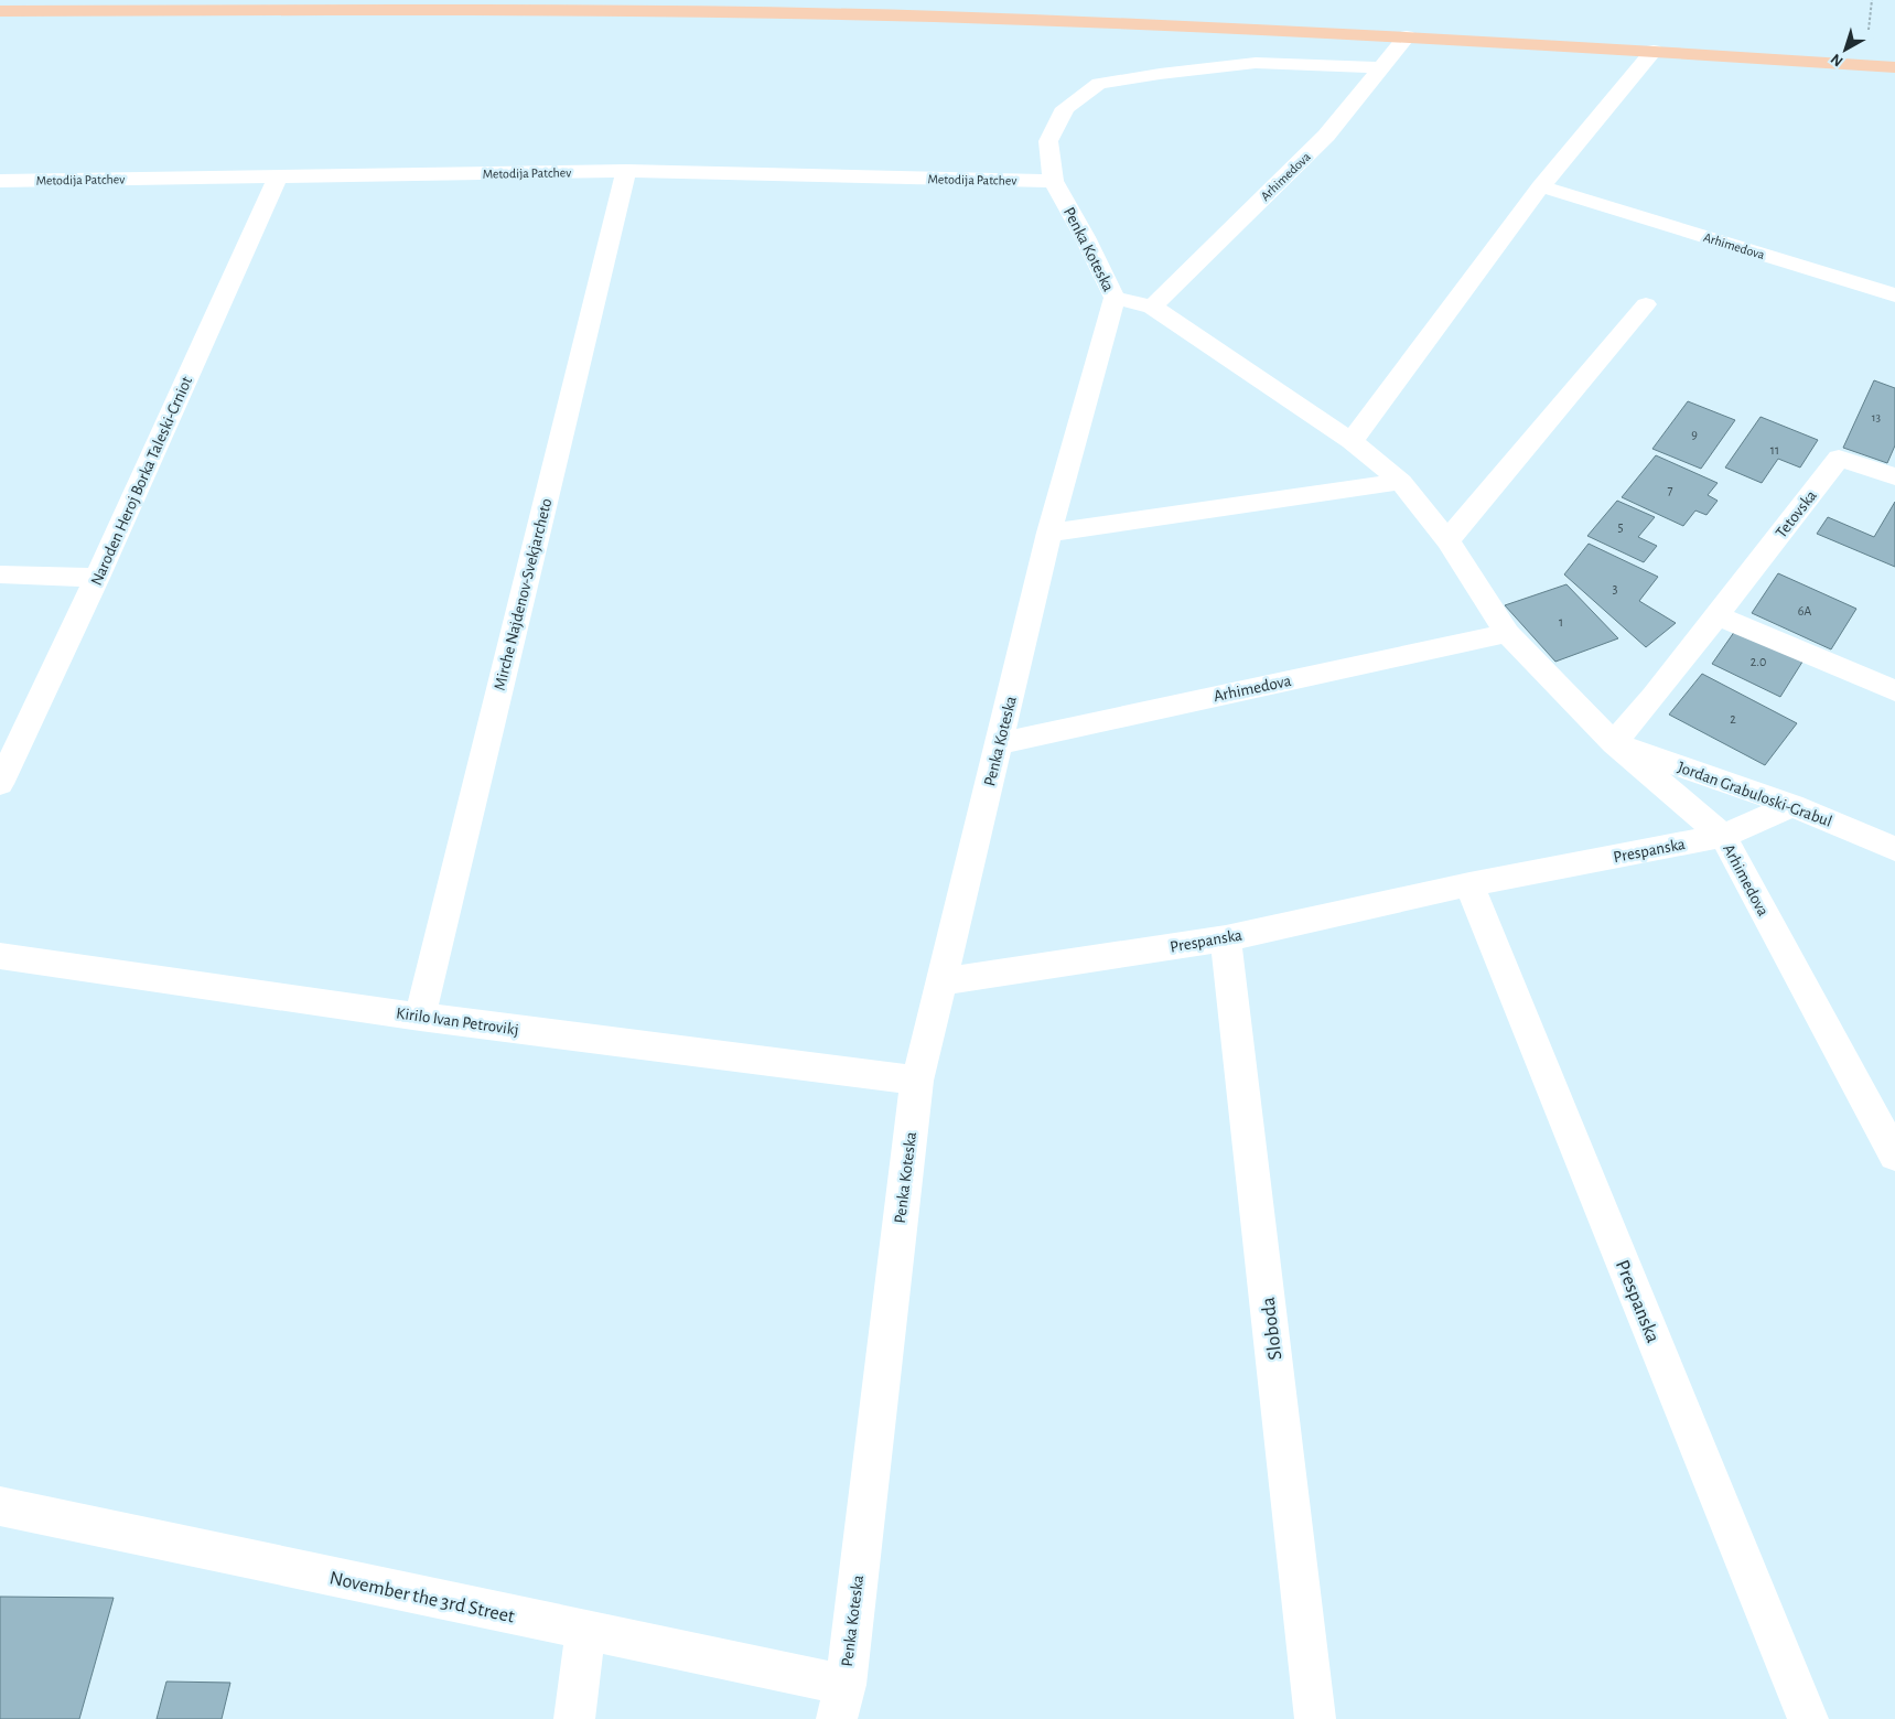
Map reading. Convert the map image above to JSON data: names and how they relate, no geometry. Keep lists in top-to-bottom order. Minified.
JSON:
{"streets":{"street":["Metodija Patchev","Arhimedova","Penka Koteska","Naroden Heroj Borka Taleski-Crniot","Tetovska","Mirche Najdenov-Svekjarcheto","Jordan Grabuloski-Grabul","Prespanska","Kirilo Ivan Petrovikj","Sloboda","November the 3rd Street"]},"crossings":[["Metodija Patchev","Penka Koteska"],["Metodija Patchev","Naroden Heroj Borka Taleski-Crniot"],["Metodija Patchev","Mirche Najdenov-Svekjarcheto"],["Arhimedova","Penka Koteska"],["Arhimedova","Tetovska"],["Arhimedova","Jordan Grabuloski-Grabul"],["Arhimedova","Prespanska"],["Penka Koteska","Prespanska"],["Penka Koteska","Kirilo Ivan Petrovikj"],["Penka Koteska","November the 3rd Street"],["Tetovska","Jordan Grabuloski-Grabul"],["Mirche Najdenov-Svekjarcheto","Kirilo Ivan Petrovikj"],["Jordan Grabuloski-Grabul","Prespanska"],["Prespanska","Sloboda"]],"house_numbers":["13","9","11","7","5","3","6А","1","2.0","2"],"north":"bottom left"}
